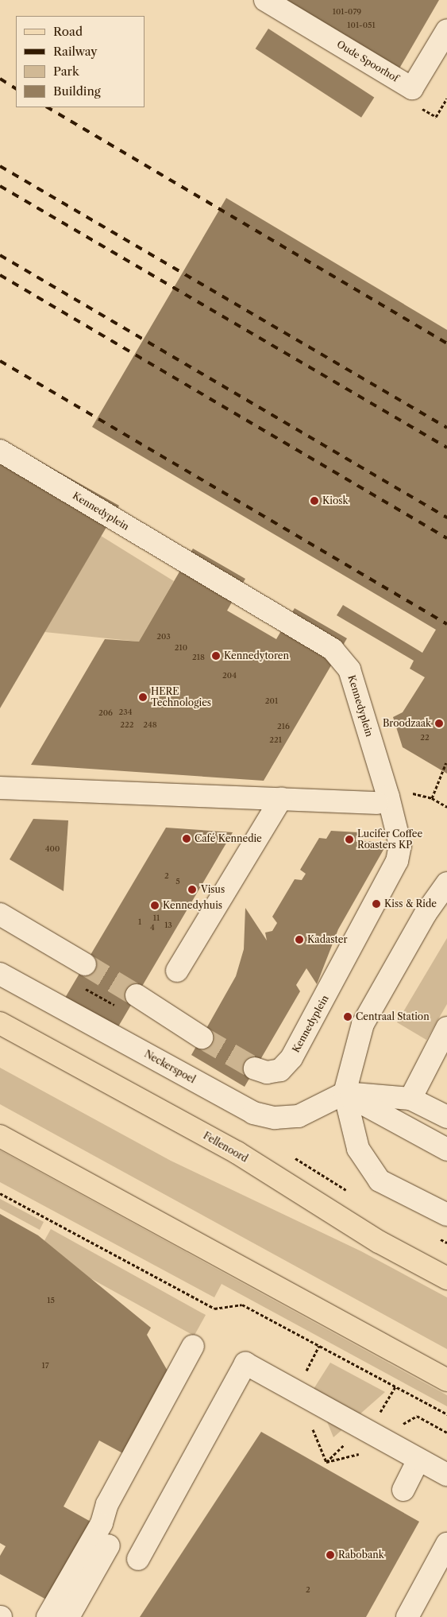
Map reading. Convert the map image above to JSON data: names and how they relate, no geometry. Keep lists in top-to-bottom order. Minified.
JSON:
{"streets":{"main road":["Fellenoord"],"street":["Oude Spoorhof","Kennedyplein","Neckerspoel"]},"places":["Kiosk","Kennedytoren","HERE Technologies","Broodzaak","Café Kennedie","Lucifer Coffee Roasters KP","Visus","Kiss & Ride","Kennedyhuis","Kadaster","Centraal Station","Rabobank"],"house_numbers":["101-079","101-051","203","210","218","204","201","234","206","222","248","216","22","221","400","2","5","11","1","13","4","15","17","2"],"legend":["Road","Railway","Park","Building"]}
